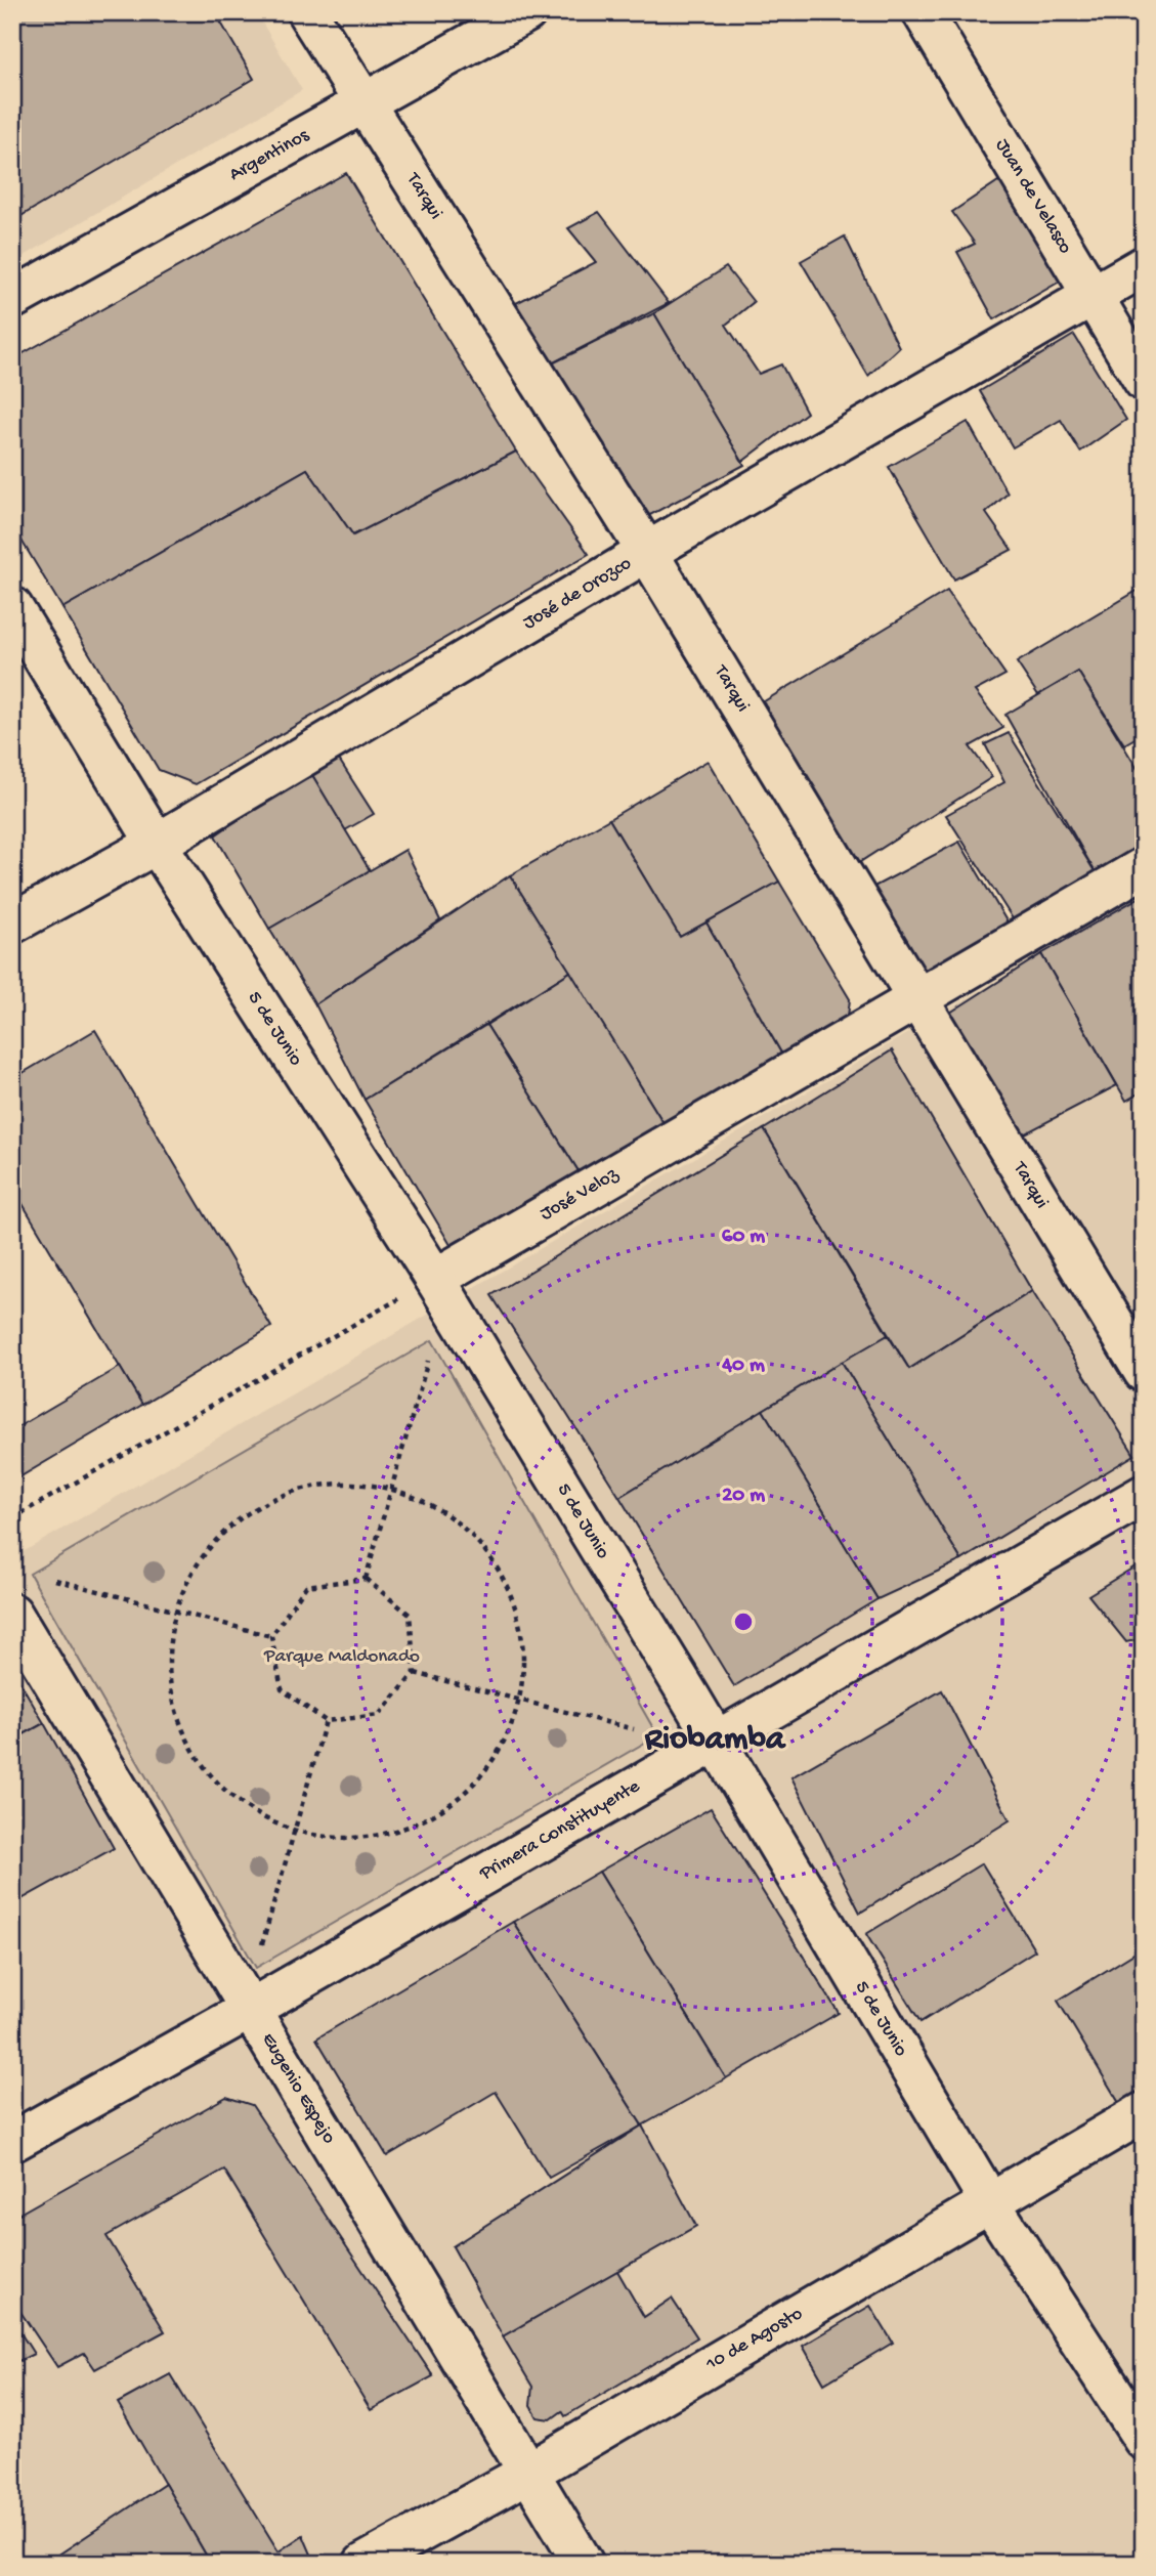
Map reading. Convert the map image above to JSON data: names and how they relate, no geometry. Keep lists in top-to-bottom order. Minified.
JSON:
{"streets":{"street":["Argentinos","Tarqui","Juan de Velasco","José de Orozco","5 de Junio","José Veloz","Primera Constituyente","Eugenio Espejo","10 de Agosto"]},"crossings":[["Argentinos","Tarqui"],["Tarqui","José de Orozco"],["Tarqui","José Veloz"],["Juan de Velasco","José de Orozco"],["José de Orozco","5 de Junio"],["5 de Junio","José Veloz"],["5 de Junio","Primera Constituyente"],["5 de Junio","10 de Agosto"],["Primera Constituyente","Eugenio Espejo"],["Eugenio Espejo","10 de Agosto"]],"districts":["Riobamba"],"parks":["Parque Maldonado"],"rings":["60 m","40 m","20 m"]}
